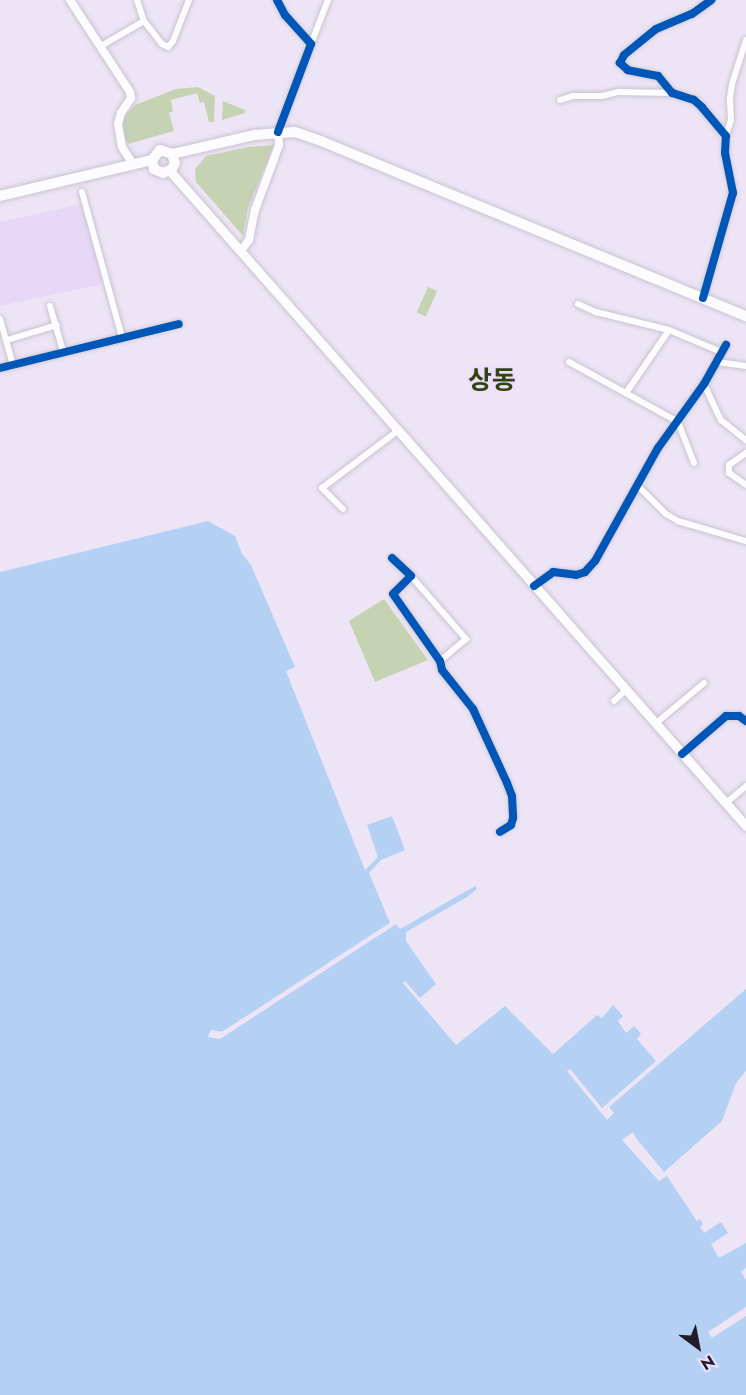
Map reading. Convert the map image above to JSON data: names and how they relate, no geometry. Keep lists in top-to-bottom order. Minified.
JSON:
{"districts":["상동"],"north":"bottom right"}
